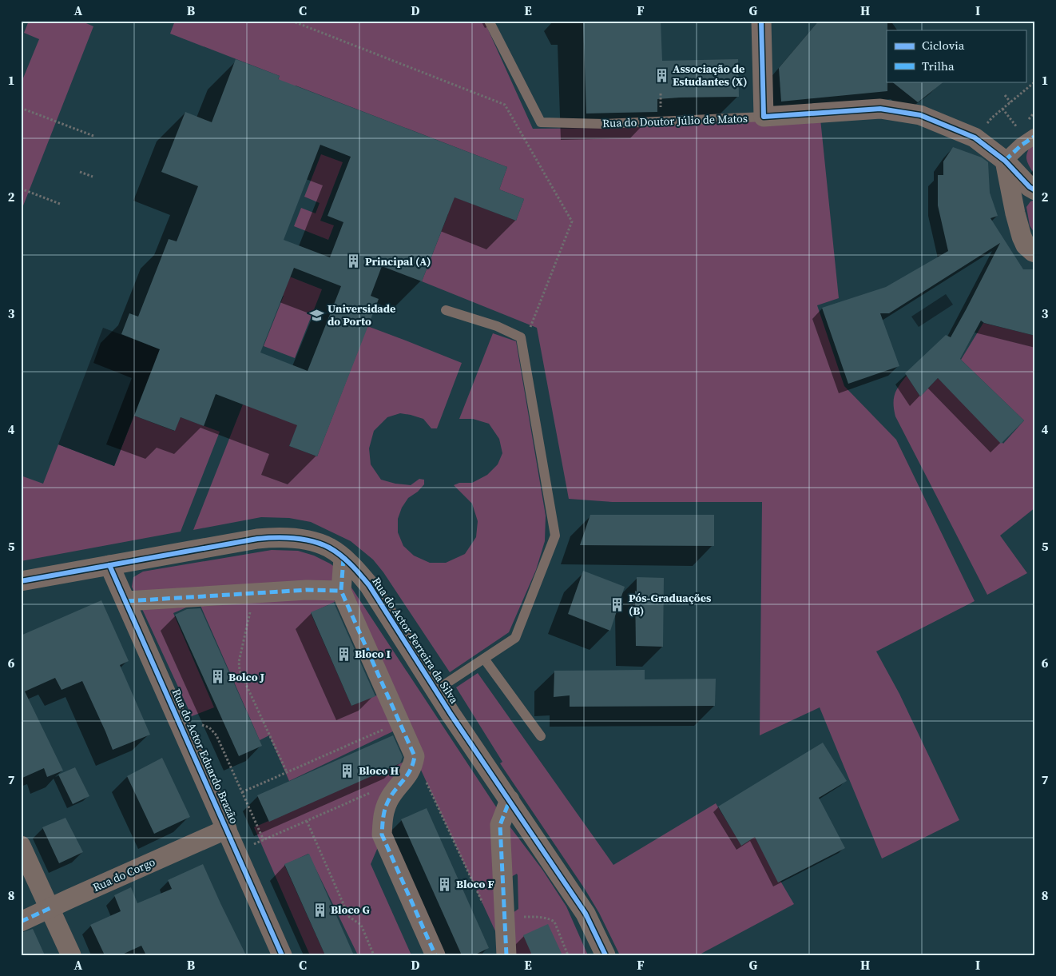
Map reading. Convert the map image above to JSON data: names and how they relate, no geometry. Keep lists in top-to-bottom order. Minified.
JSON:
{"streets":{"street":["Rua do Doutor Júlio de Matos","Rua do Actor Ferreira da Silva","Rua do Actor Eduardo Brazão","Rua do Corgo"]},"crossings":[["Rua do Actor Ferreira da Silva","Rua do Actor Eduardo Brazão"],["Rua do Actor Eduardo Brazão","Rua do Corgo"]],"places":{"building":["Associação de Estudantes (X)","Principal (A)","Pós-Graduações (B)","Bloco I","Bolco J","Bloco H","Bloco F","Bloco G"],"school or university":["Universidade do Porto"]},"legend":["Ciclovia","Trilha"],"grid":{"columns":["A","B","C","D","E","F","G","H","I"],"rows":["1","2","3","4","5","6","7","8"]}}
